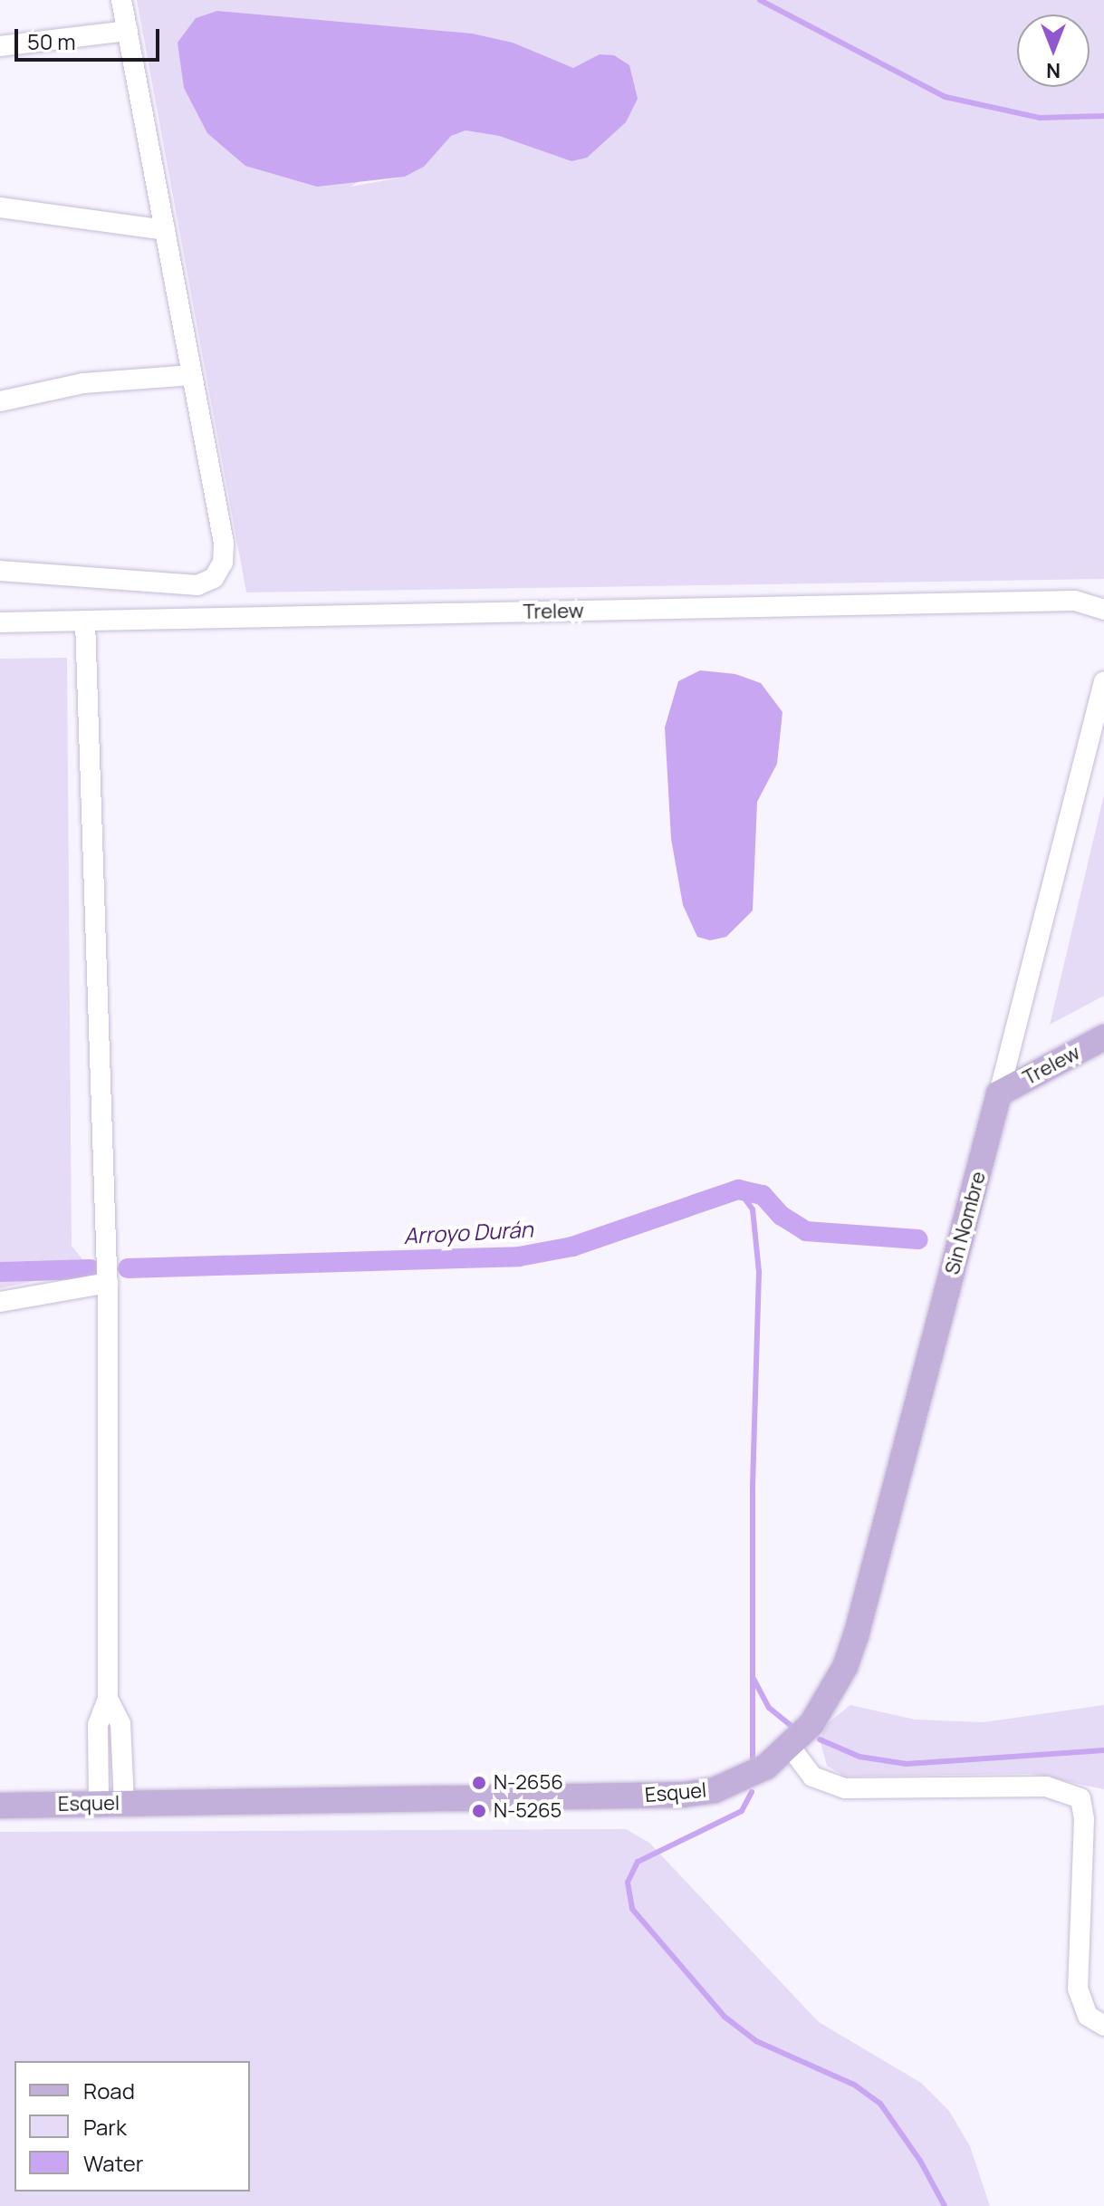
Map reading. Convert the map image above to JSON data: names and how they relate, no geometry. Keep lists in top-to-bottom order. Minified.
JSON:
{"streets":{"main road":["Trelew","Sin Nombre","Esquel"]},"crossings":[["Trelew","Sin Nombre"],["Sin Nombre","Esquel"]],"water":["Arroyo Durán"],"places":["N-2656","N-5265"],"legend":["Road","Park","Water"],"scale_bar":"50 m","north":"bottom"}
